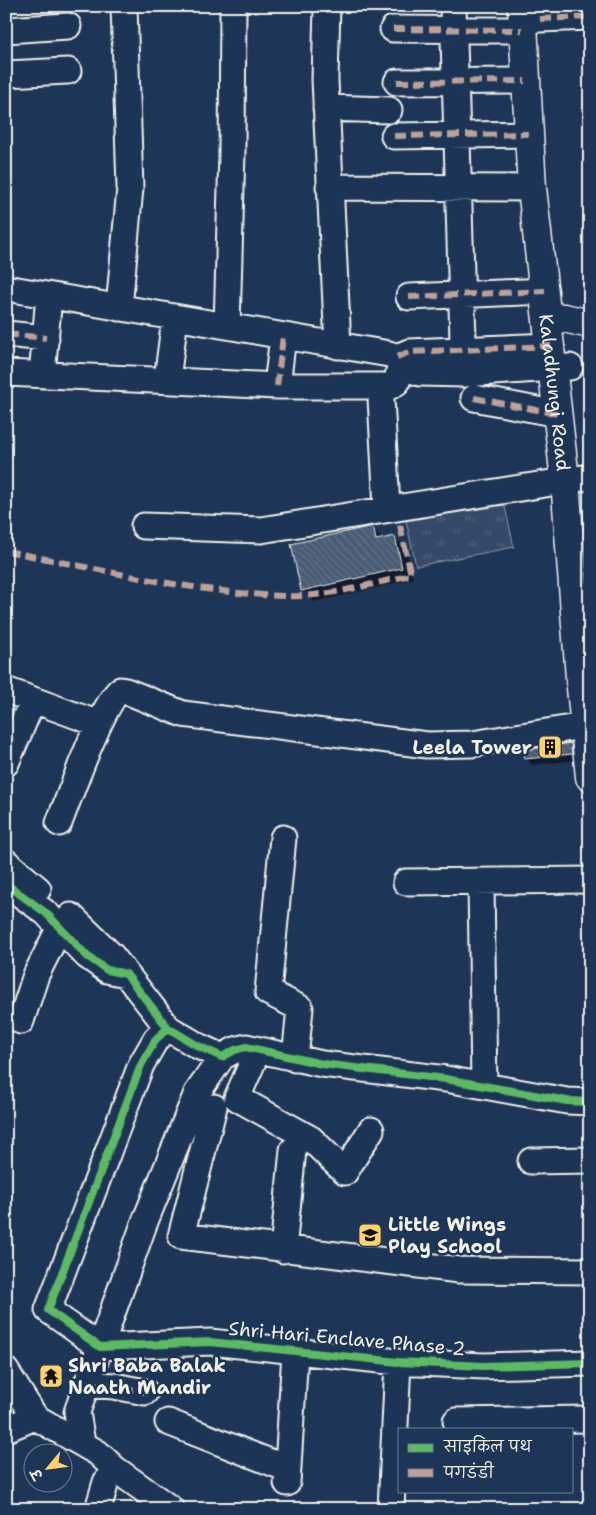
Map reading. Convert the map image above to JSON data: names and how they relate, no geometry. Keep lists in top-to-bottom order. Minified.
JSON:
{"streets":{"main road":["Kaladhungi Road"],"street":["Shri Hari Enclave Phase 2"]},"places":{"building":["Leela Tower"],"school or university":["Little Wings Play School"],"temple":["Shri Baba Balak Naath Mandir"]},"legend":["साइकिल पथ","पगडंडी"],"north":"bottom left"}
